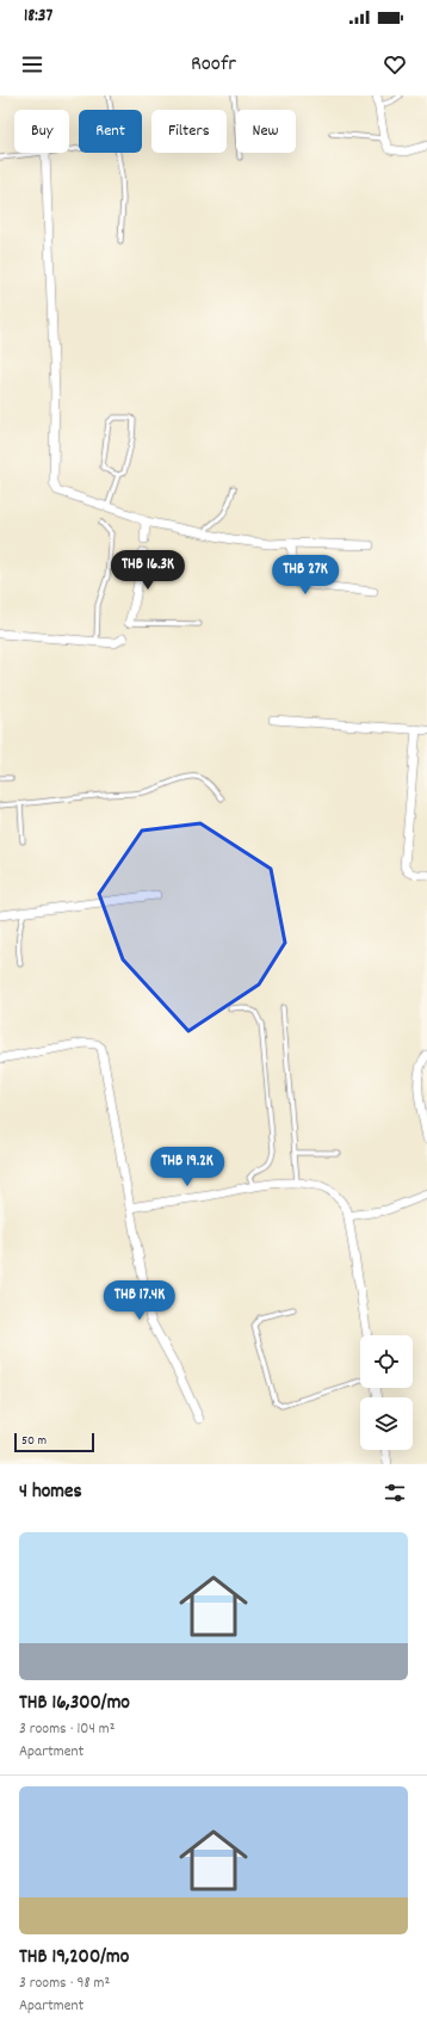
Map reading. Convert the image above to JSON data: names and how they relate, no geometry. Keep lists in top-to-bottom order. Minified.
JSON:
{"scale_bar":"50 m","page":{"status":"18:37","header":"Roofr","chip":["Buy","Rent","Filters","New"],"price":["THB 16.3K","THB 27K","THB 19.2K","THB 17.4K"],"scale":"50 m","heading":"4 homes","list":[{"name":"THB 16,300/mo","note":"3 rooms · 104 m² · Apartment"},{"name":"THB 19,200/mo","note":"3 rooms · 98 m² · Apartment"}]}}
